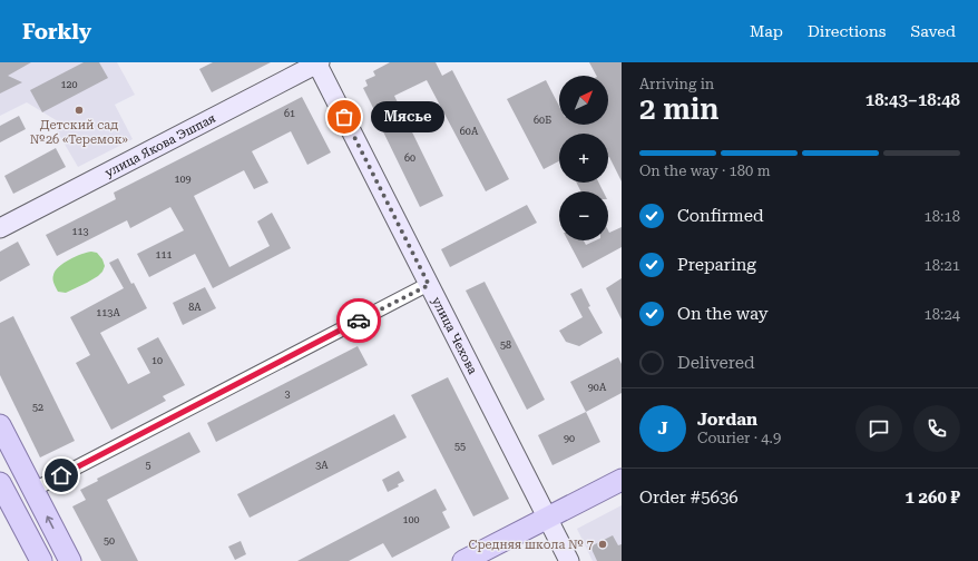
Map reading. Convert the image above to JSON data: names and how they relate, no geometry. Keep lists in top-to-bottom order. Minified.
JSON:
{"streets":{"street":["улица Якова Эшпая","улица Чехова"]},"crossings":[["улица Якова Эшпая","улица Чехова"]],"places":["Детский сад №26 «Теремок»","Мясье","Средняя школа № 7"],"house_numbers":["120","61","60Б","60А","60","109","113","111","8А","113А","58","10","90А","3","52","90","55","5","3А","100","50"],"north":"top right","page":{"header":"Forkly","nav":["Map","Directions","Saved"],"heading":["2 min","Arriving in","18:43–18:48"],"panel":["Jordan","Courier · 4.9","Order #5636","1 260 ₽"],"map_buttons":["+","−"],"bubble":"Мясье","bar":"On the way · 180 m","list":[["Confirmed","18:18"],["Preparing","18:21"],["On the way","18:24"],"Delivered"],"round":"J"}}
